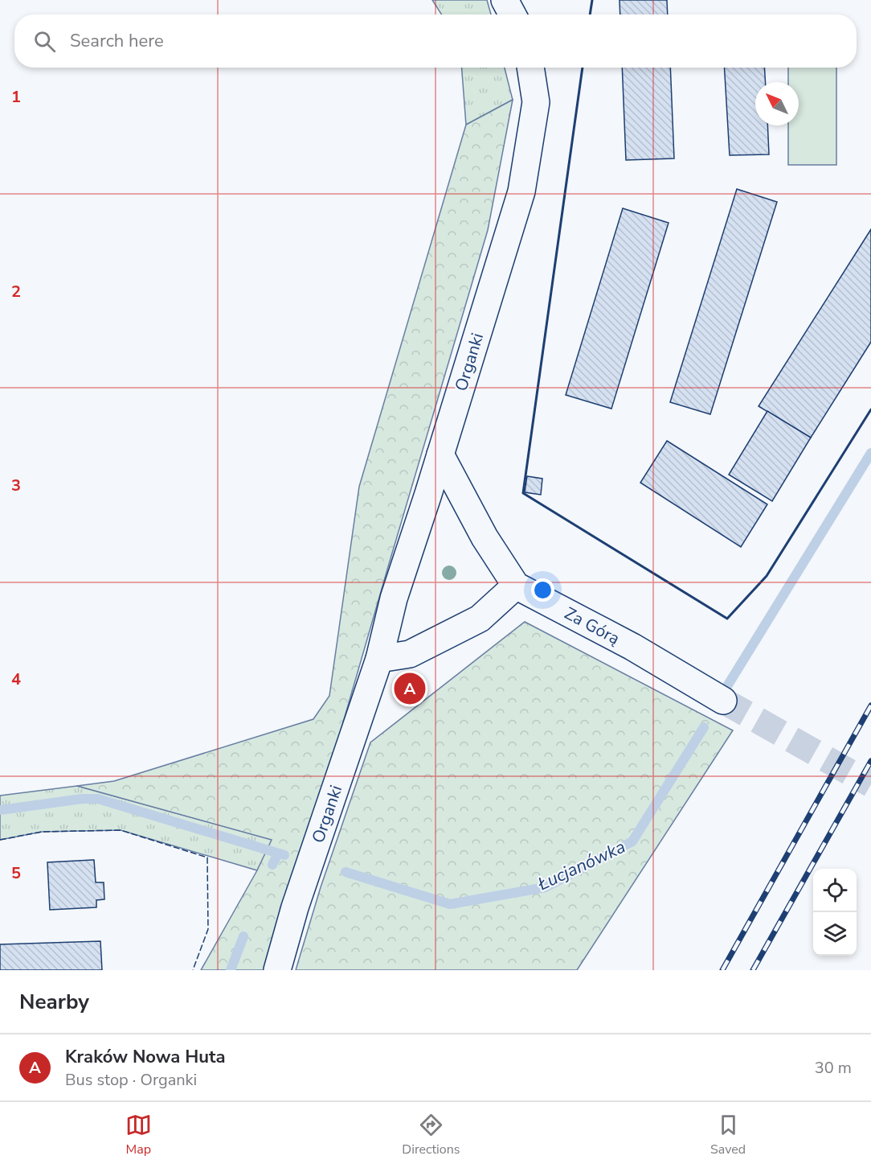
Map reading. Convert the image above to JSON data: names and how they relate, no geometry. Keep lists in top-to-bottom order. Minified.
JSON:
{"streets":{"street":["Organki","Za Górą"]},"crossings":[["Organki","Za Górą"]],"water":["Łucjanówka"],"north":"top left","page":{"search":"Search here","pins":"A","heading":"Nearby","list":[{"mark":"A","name":"Kraków Nowa Huta","note":"Bus stop · Organki","value":"30 m"}],"nav":["Map","Directions","Saved"]},"grid":{"rows":["1","2","3","4","5"]}}
